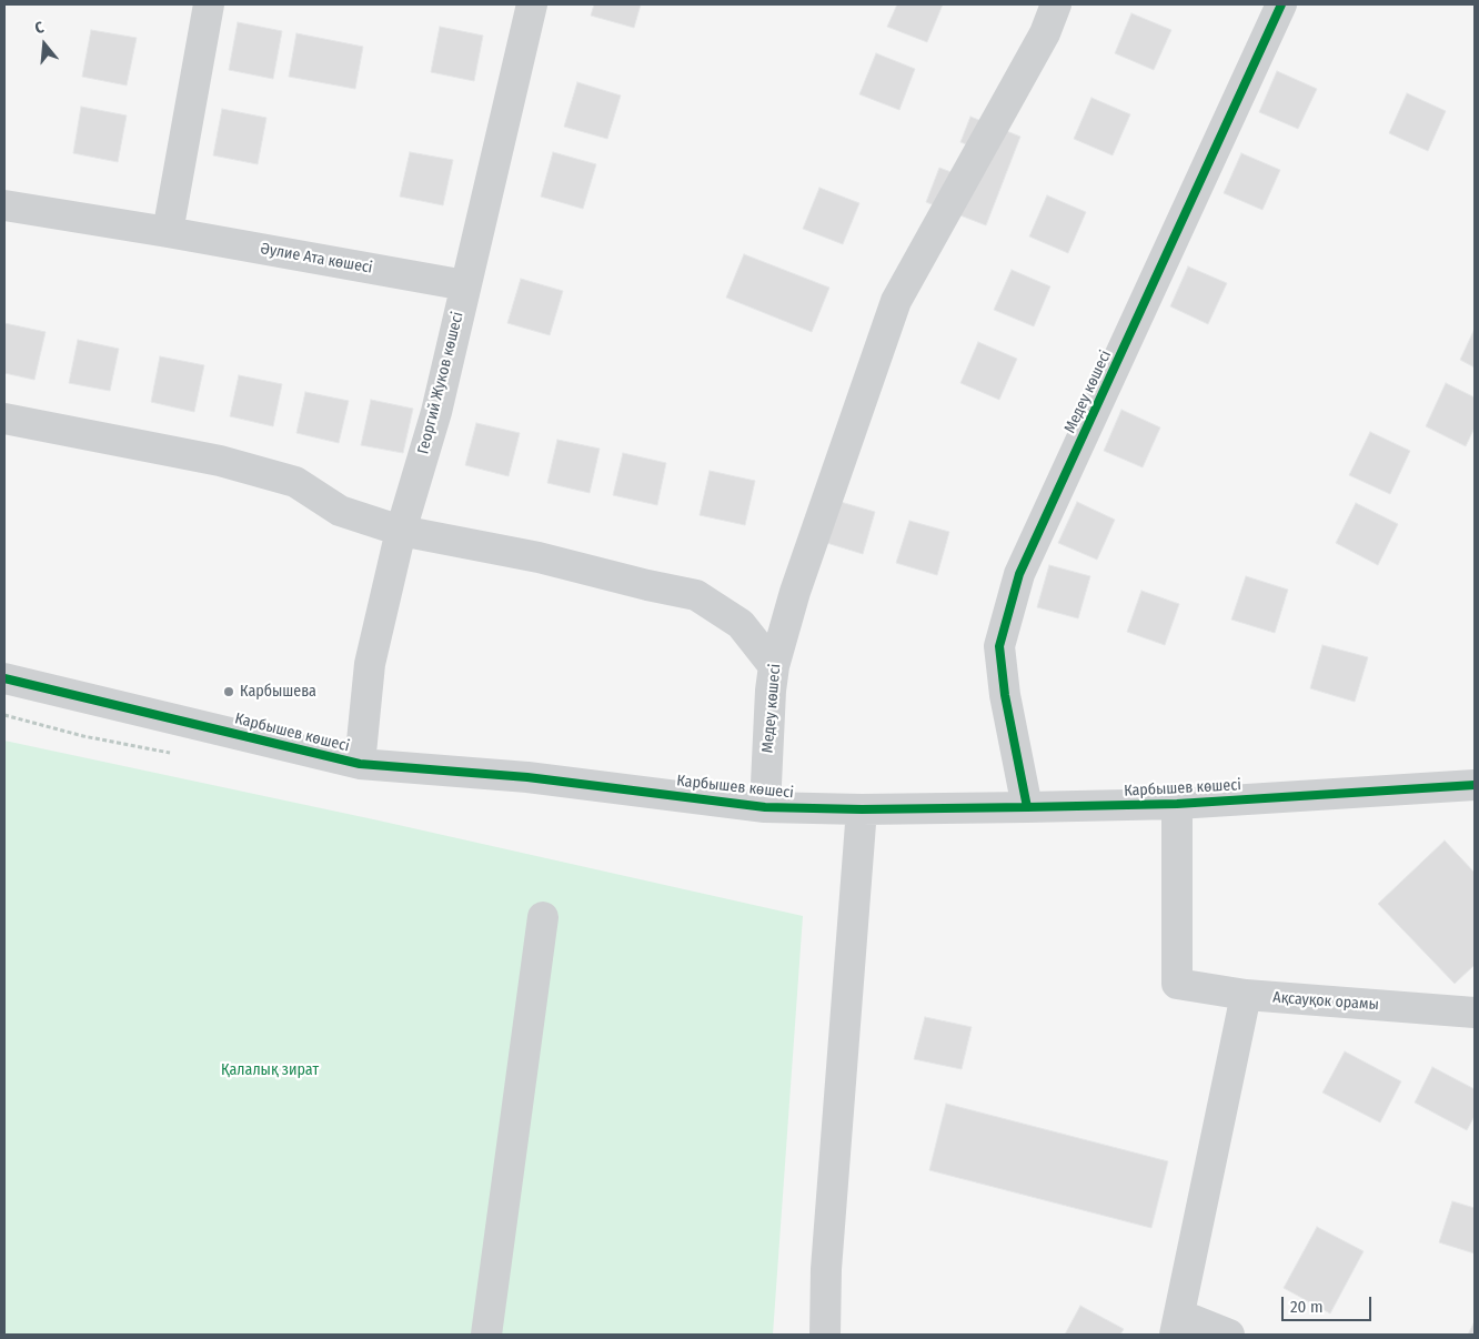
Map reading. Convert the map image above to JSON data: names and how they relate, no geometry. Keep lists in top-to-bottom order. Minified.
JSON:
{"streets":{"street":["Әулие Ата көшесі","Георгий Жуков көшесі","Медеу көшесі","Карбышев көшесі","Ақсауқок орамы"]},"crossings":[["Әулие Ата көшесі","Георгий Жуков көшесі"],["Георгий Жуков көшесі","Карбышев көшесі"],["Медеу көшесі","Карбышев көшесі"],["Карбышев көшесі","Ақсауқок орамы"]],"parks":["Қалалық зират"],"places":["Карбышева"],"scale_bar":"20 m","north":"top"}
